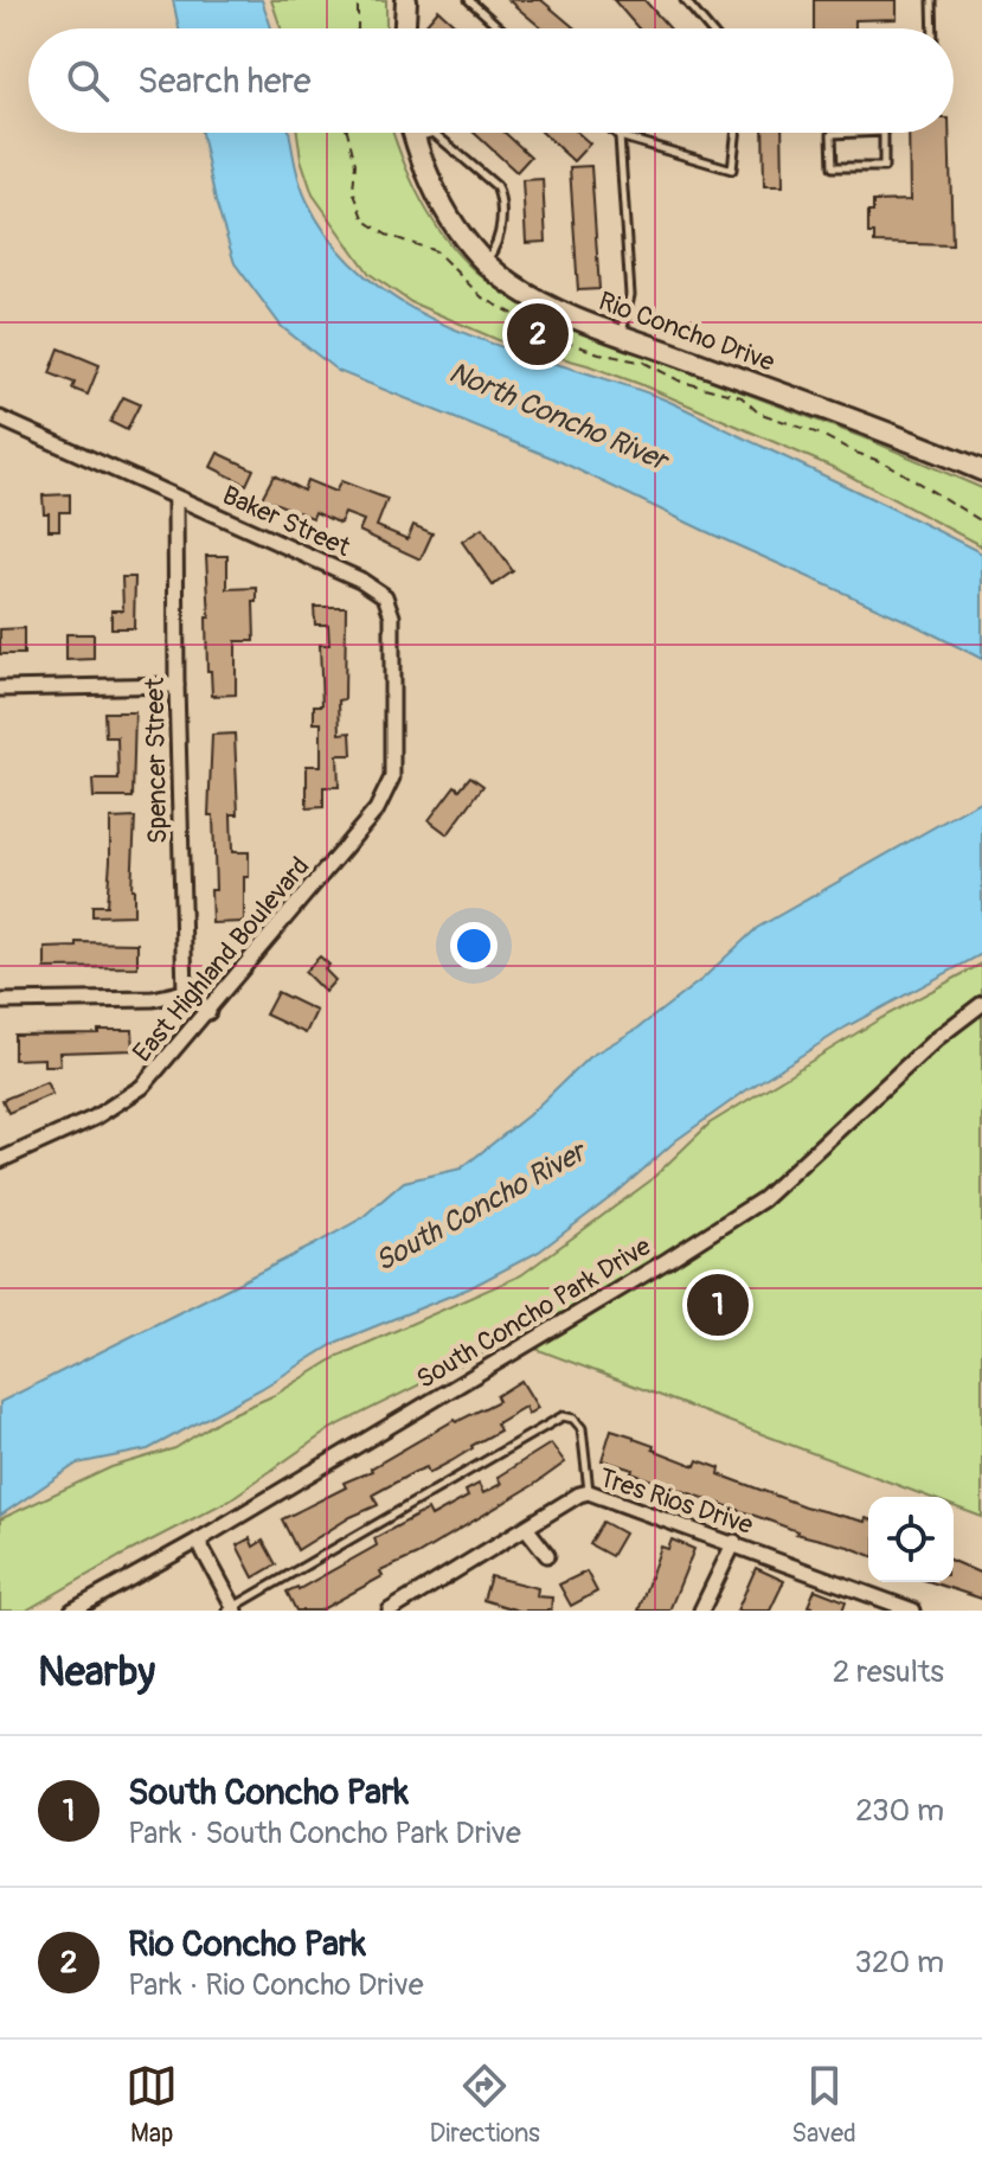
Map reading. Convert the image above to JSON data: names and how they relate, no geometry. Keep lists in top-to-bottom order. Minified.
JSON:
{"streets":{"street":["Rio Concho Drive","Baker Street","Spencer Street","East Highland Boulevard","South Concho Park Drive","Tres Rios Drive"]},"crossings":[["Baker Street","Spencer Street"],["Baker Street","East Highland Boulevard"]],"water":["North Concho River","South Concho River"],"page":{"search":"Search here","pins":["2","1"],"heading":["Nearby","2 results"],"list":[{"mark":"1","name":"South Concho Park","note":"Park · South Concho Park Drive","value":"230 m"},{"mark":"2","name":"Rio Concho Park","note":"Park · Rio Concho Drive","value":"320 m"}],"nav":["Map","Directions","Saved"]}}
